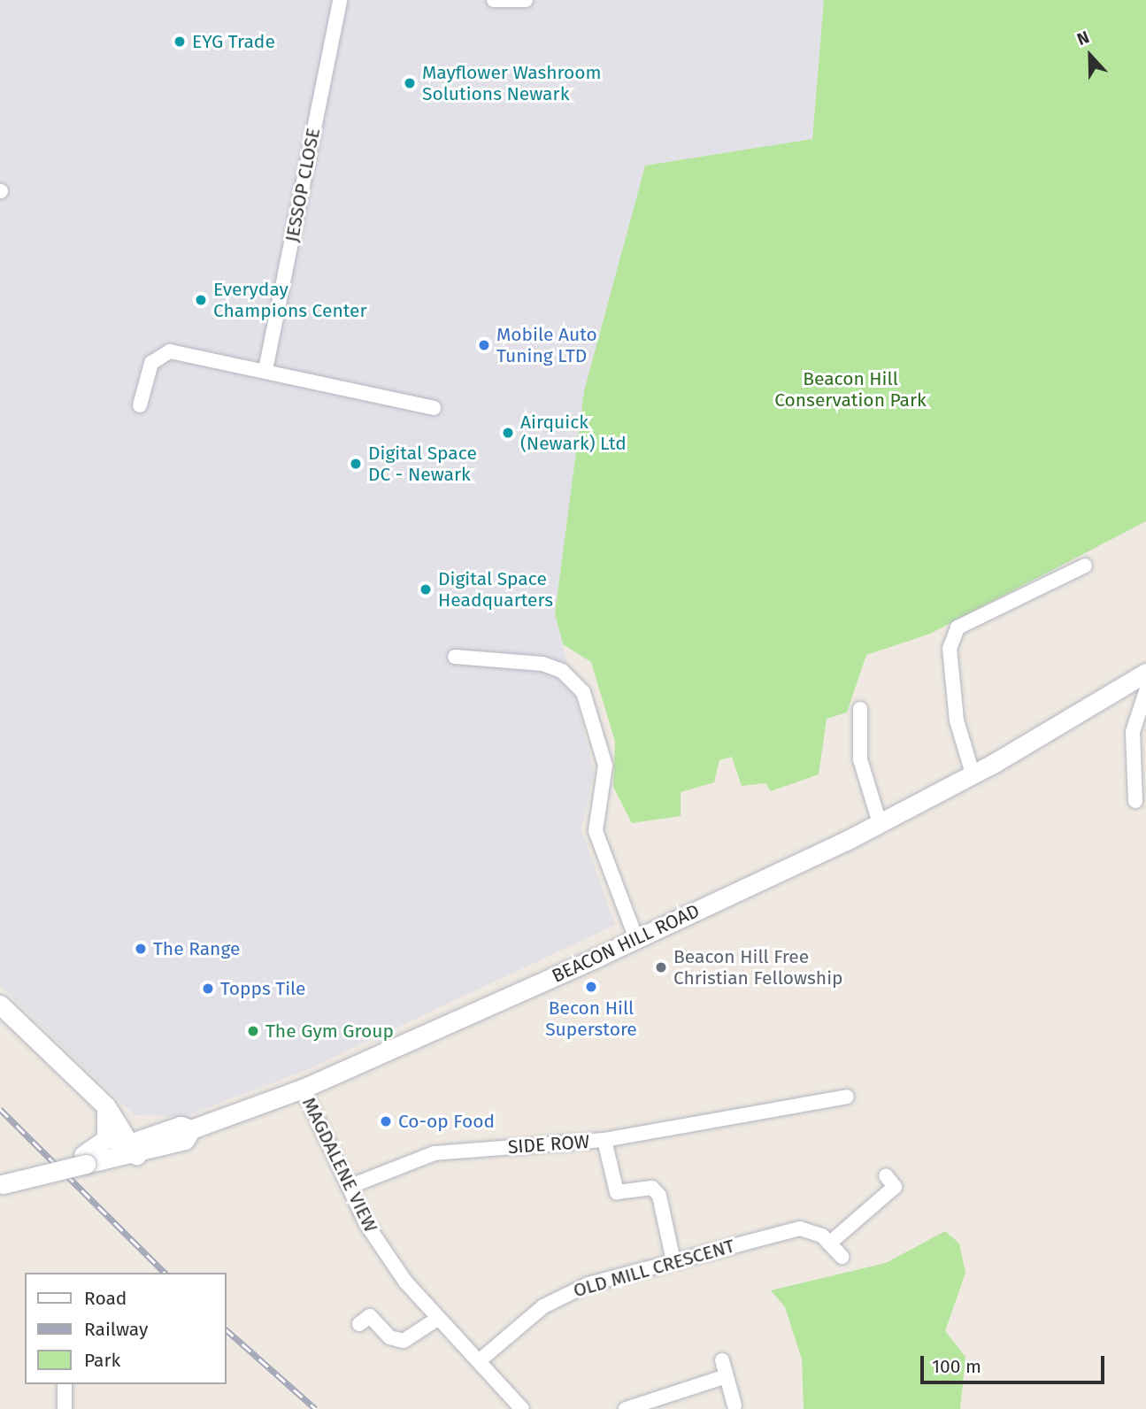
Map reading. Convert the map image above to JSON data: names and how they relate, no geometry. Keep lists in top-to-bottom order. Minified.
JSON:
{"streets":{"street":["JESSOP CLOSE","BEACON HILL ROAD","SIDE ROW","MAGDALENE VIEW","OLD MILL CRESCENT"]},"crossings":[["BEACON HILL ROAD","MAGDALENE VIEW"],["SIDE ROW","MAGDALENE VIEW"],["MAGDALENE VIEW","OLD MILL CRESCENT"]],"parks":["Beacon Hill Conservation Park"],"places":["EYG Trade","Mayflower Washroom Solutions Newark","Everyday Champions Center","Mobile Auto Tuning LTD","Airquick (Newark) Ltd","Digital Space DC - Newark","Digital Space Headquarters","The Range","Beacon Hill Free Christian Fellowship","Becon Hill Superstore","Topps Tile","The Gym Group","Co-op Food"],"legend":["Road","Railway","Park"],"scale_bar":"100 m","north":"top"}
